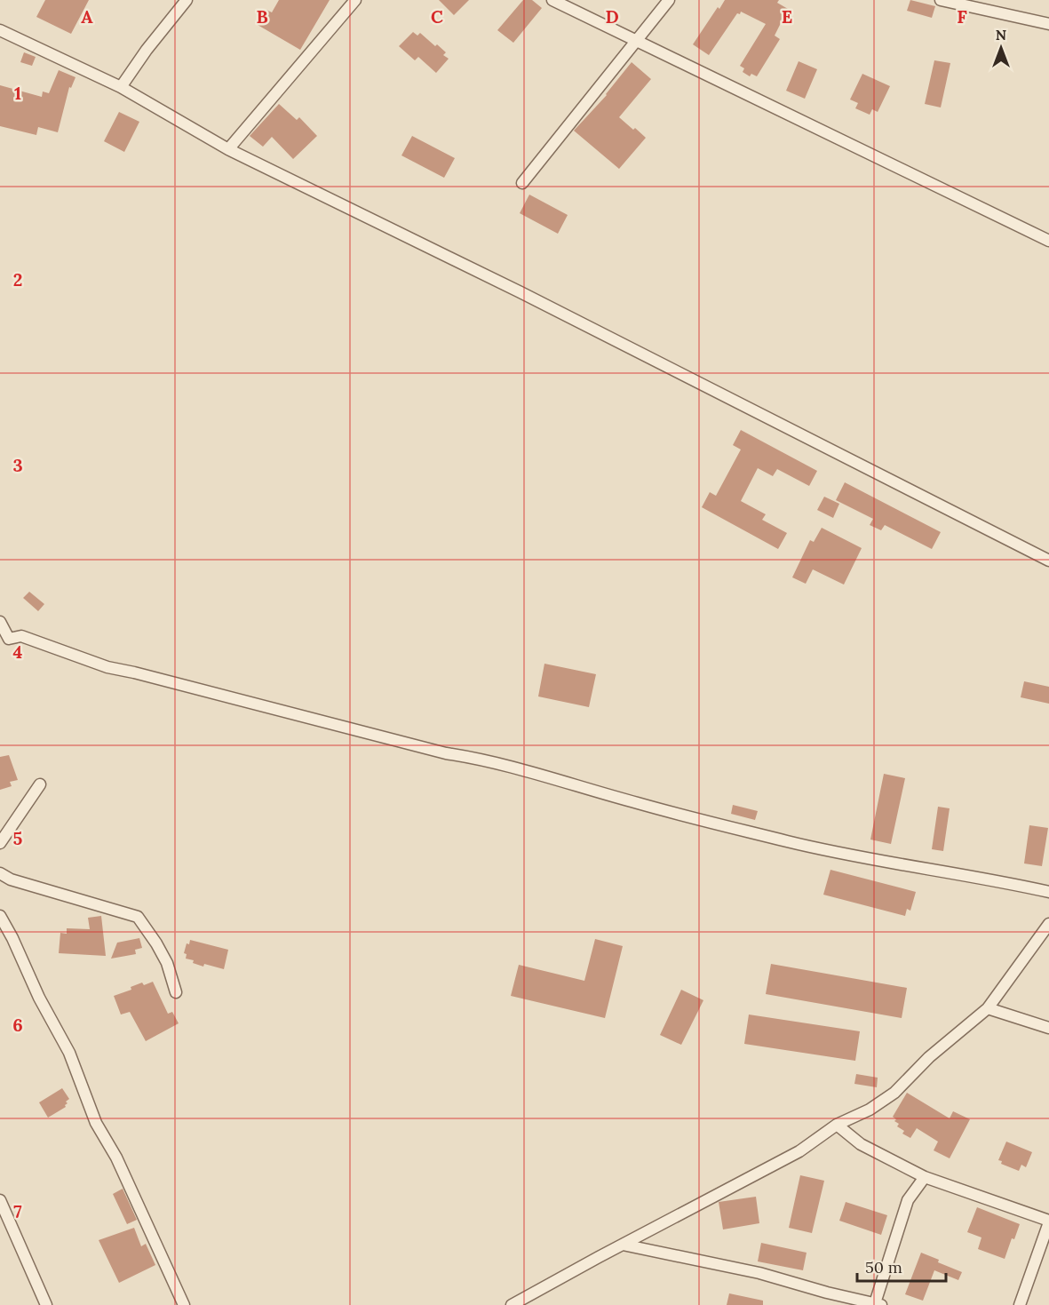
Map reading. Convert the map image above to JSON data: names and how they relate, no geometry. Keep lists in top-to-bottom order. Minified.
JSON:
{"scale_bar":"50 m","north":"top","grid":{"columns":["A","B","C","D","E","F"],"rows":["1","2","3","4","5","6","7"]}}
